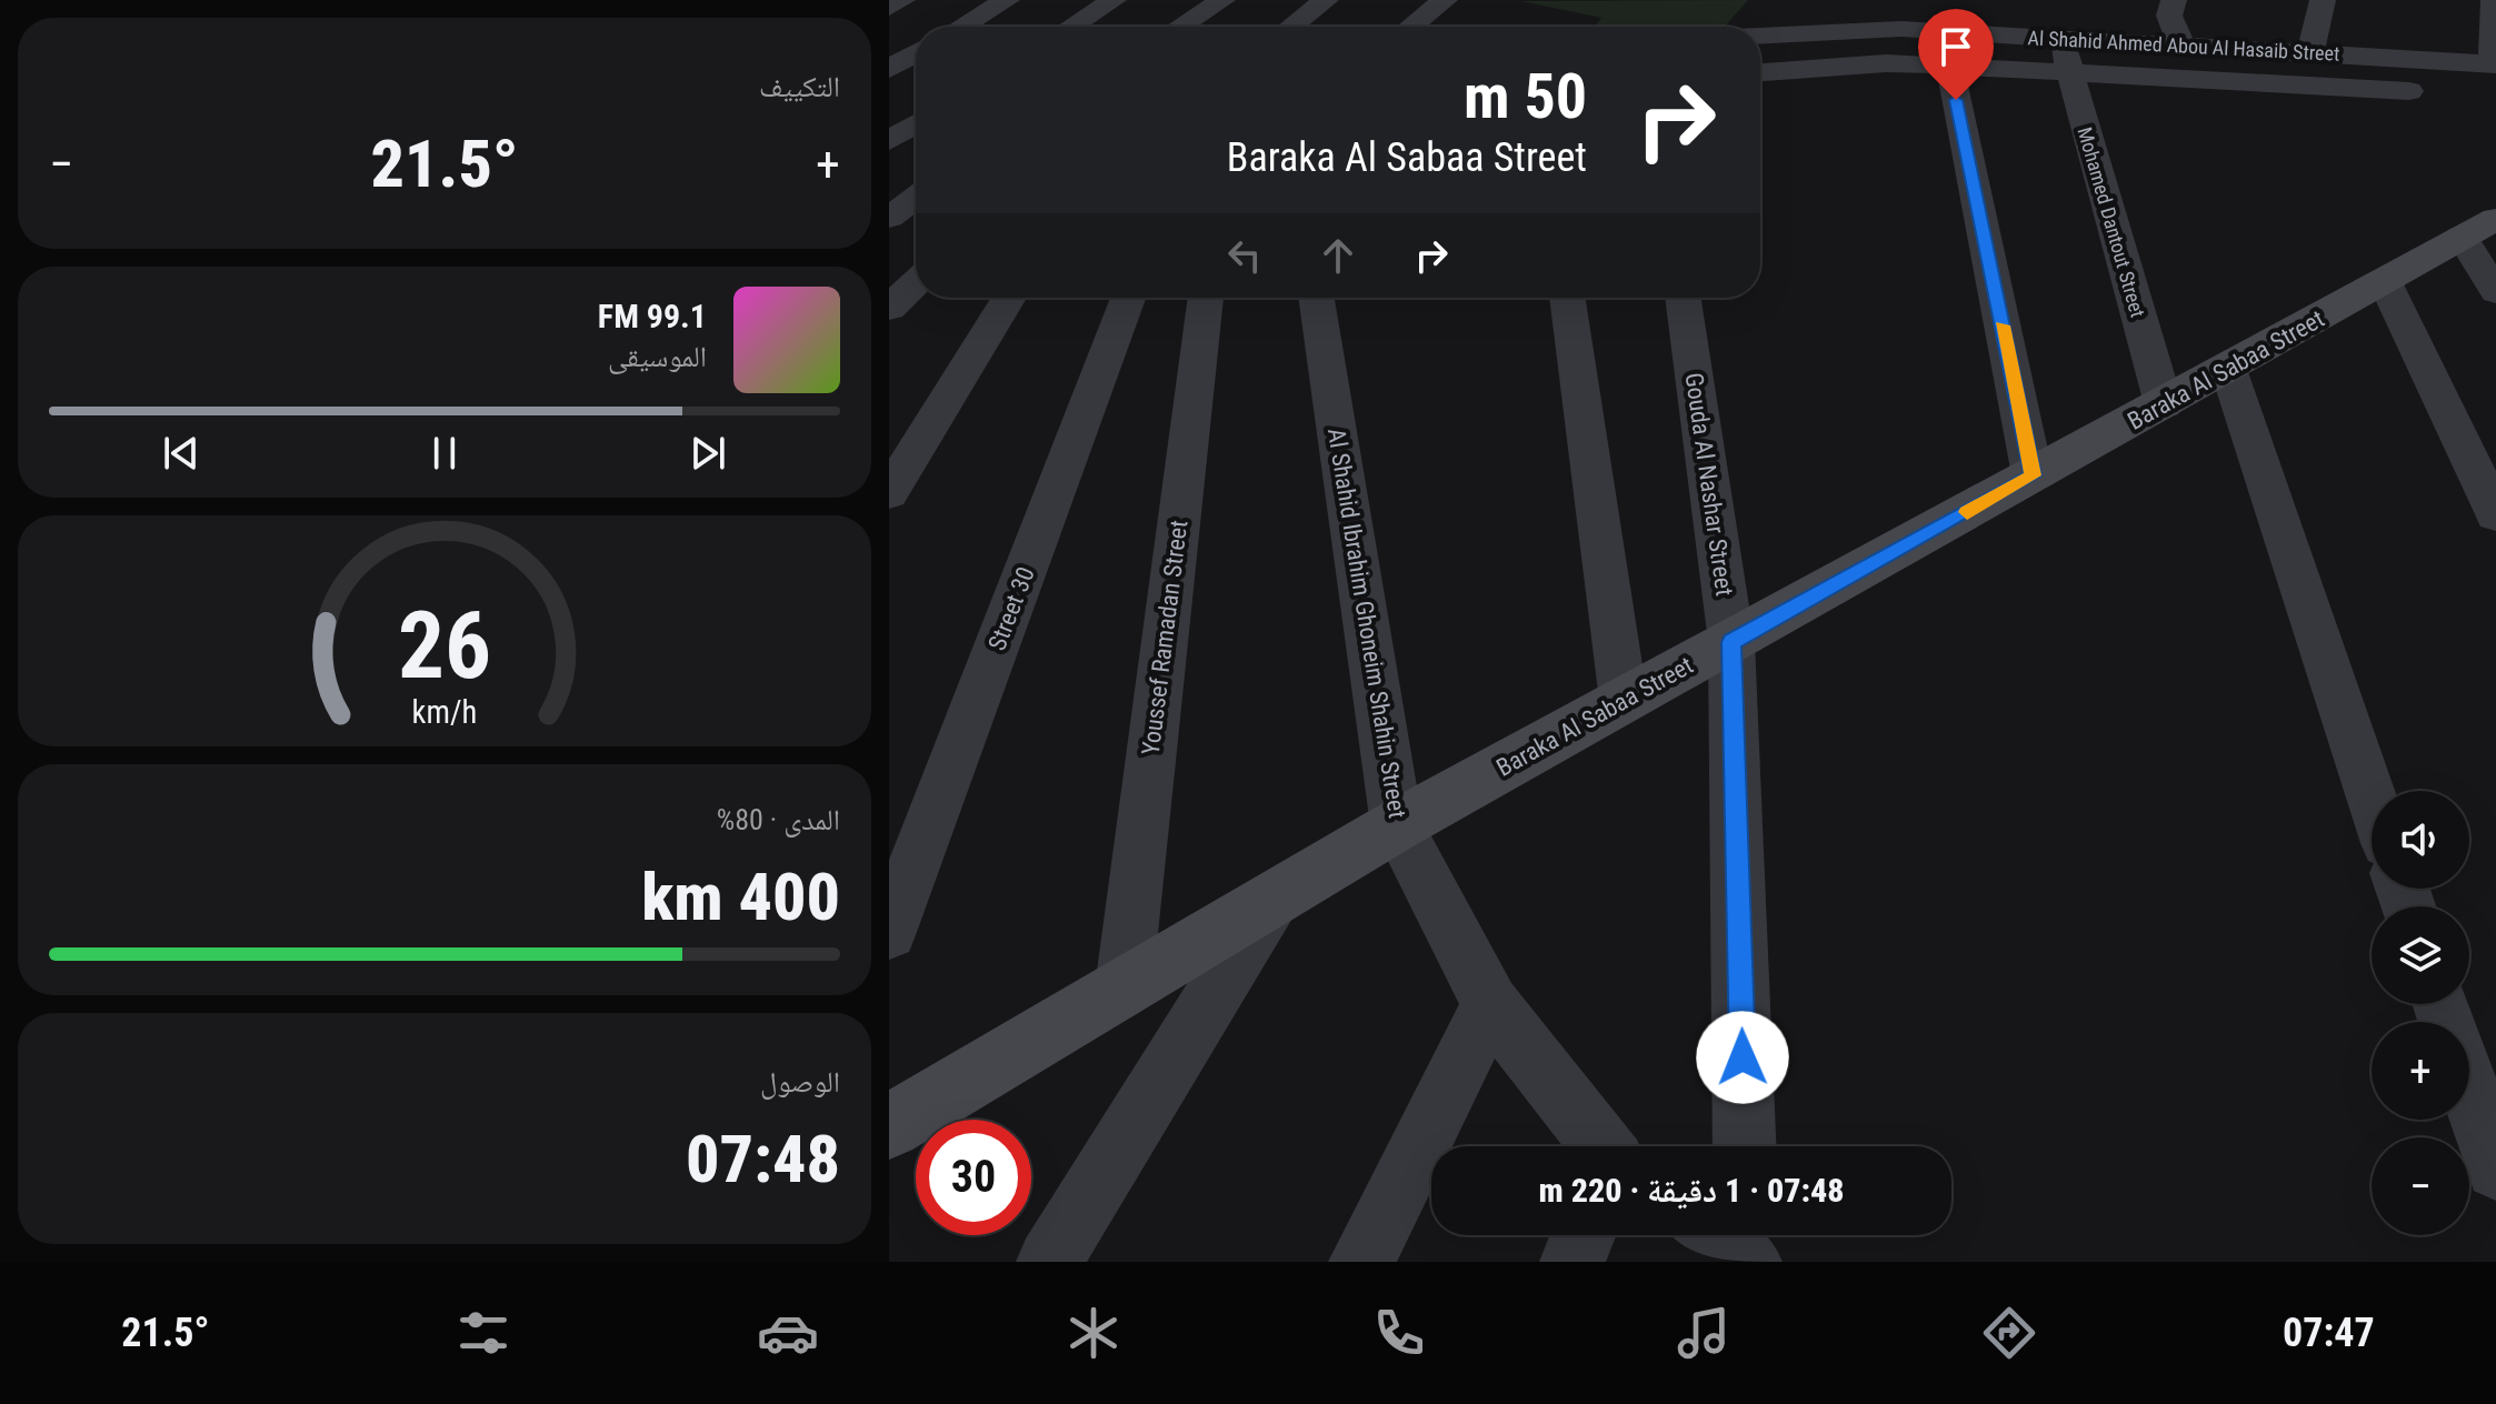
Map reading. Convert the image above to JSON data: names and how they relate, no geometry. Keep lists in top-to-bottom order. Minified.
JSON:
{"streets":{"main road":["Baraka Al Sabaa Street"],"street":["Al Shahid Ahmed Abou Al Hasaib Street","Mohamed Dantout Street","Gouda Al Nashar Street","Street 30","Al Shahid Ibrahim Ghoneim Shahin Street","Youssef Ramadan Street"]},"crossings":[["Al Shahid Ahmed Abou Al Hasaib Street","Mohamed Dantout Street"],["Mohamed Dantout Street","Baraka Al Sabaa Street"],["Baraka Al Sabaa Street","Gouda Al Nashar Street"],["Baraka Al Sabaa Street","Al Shahid Ibrahim Ghoneim Shahin Street"],["Baraka Al Sabaa Street","Youssef Ramadan Street"]],"page":{"tile":["التكييف",["المدى · 80%","400 km"],["الوصول","07:48"]],"turn":["50 m","Baraka Al Sabaa Street"],"heat":["−","21.5°","+"],"song":["99.1 FM","الموسيقى"],"map_buttons":["+","−"],"limit":"30","trip":"07:48 · 1 دقيقة · 220 m","tabs":["07:47","21.5°"],"gauge":["26","km/h"]}}
